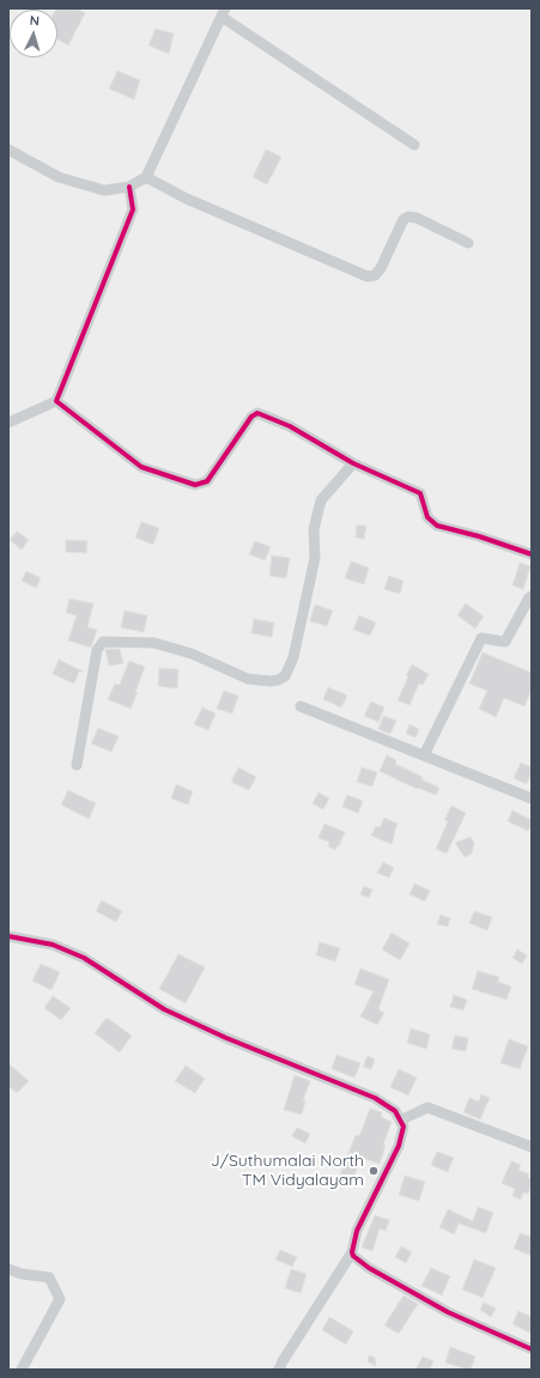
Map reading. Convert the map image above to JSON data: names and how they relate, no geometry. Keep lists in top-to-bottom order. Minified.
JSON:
{"places":["J/Suthumalai North TM Vidyalayam"],"north":"top"}
